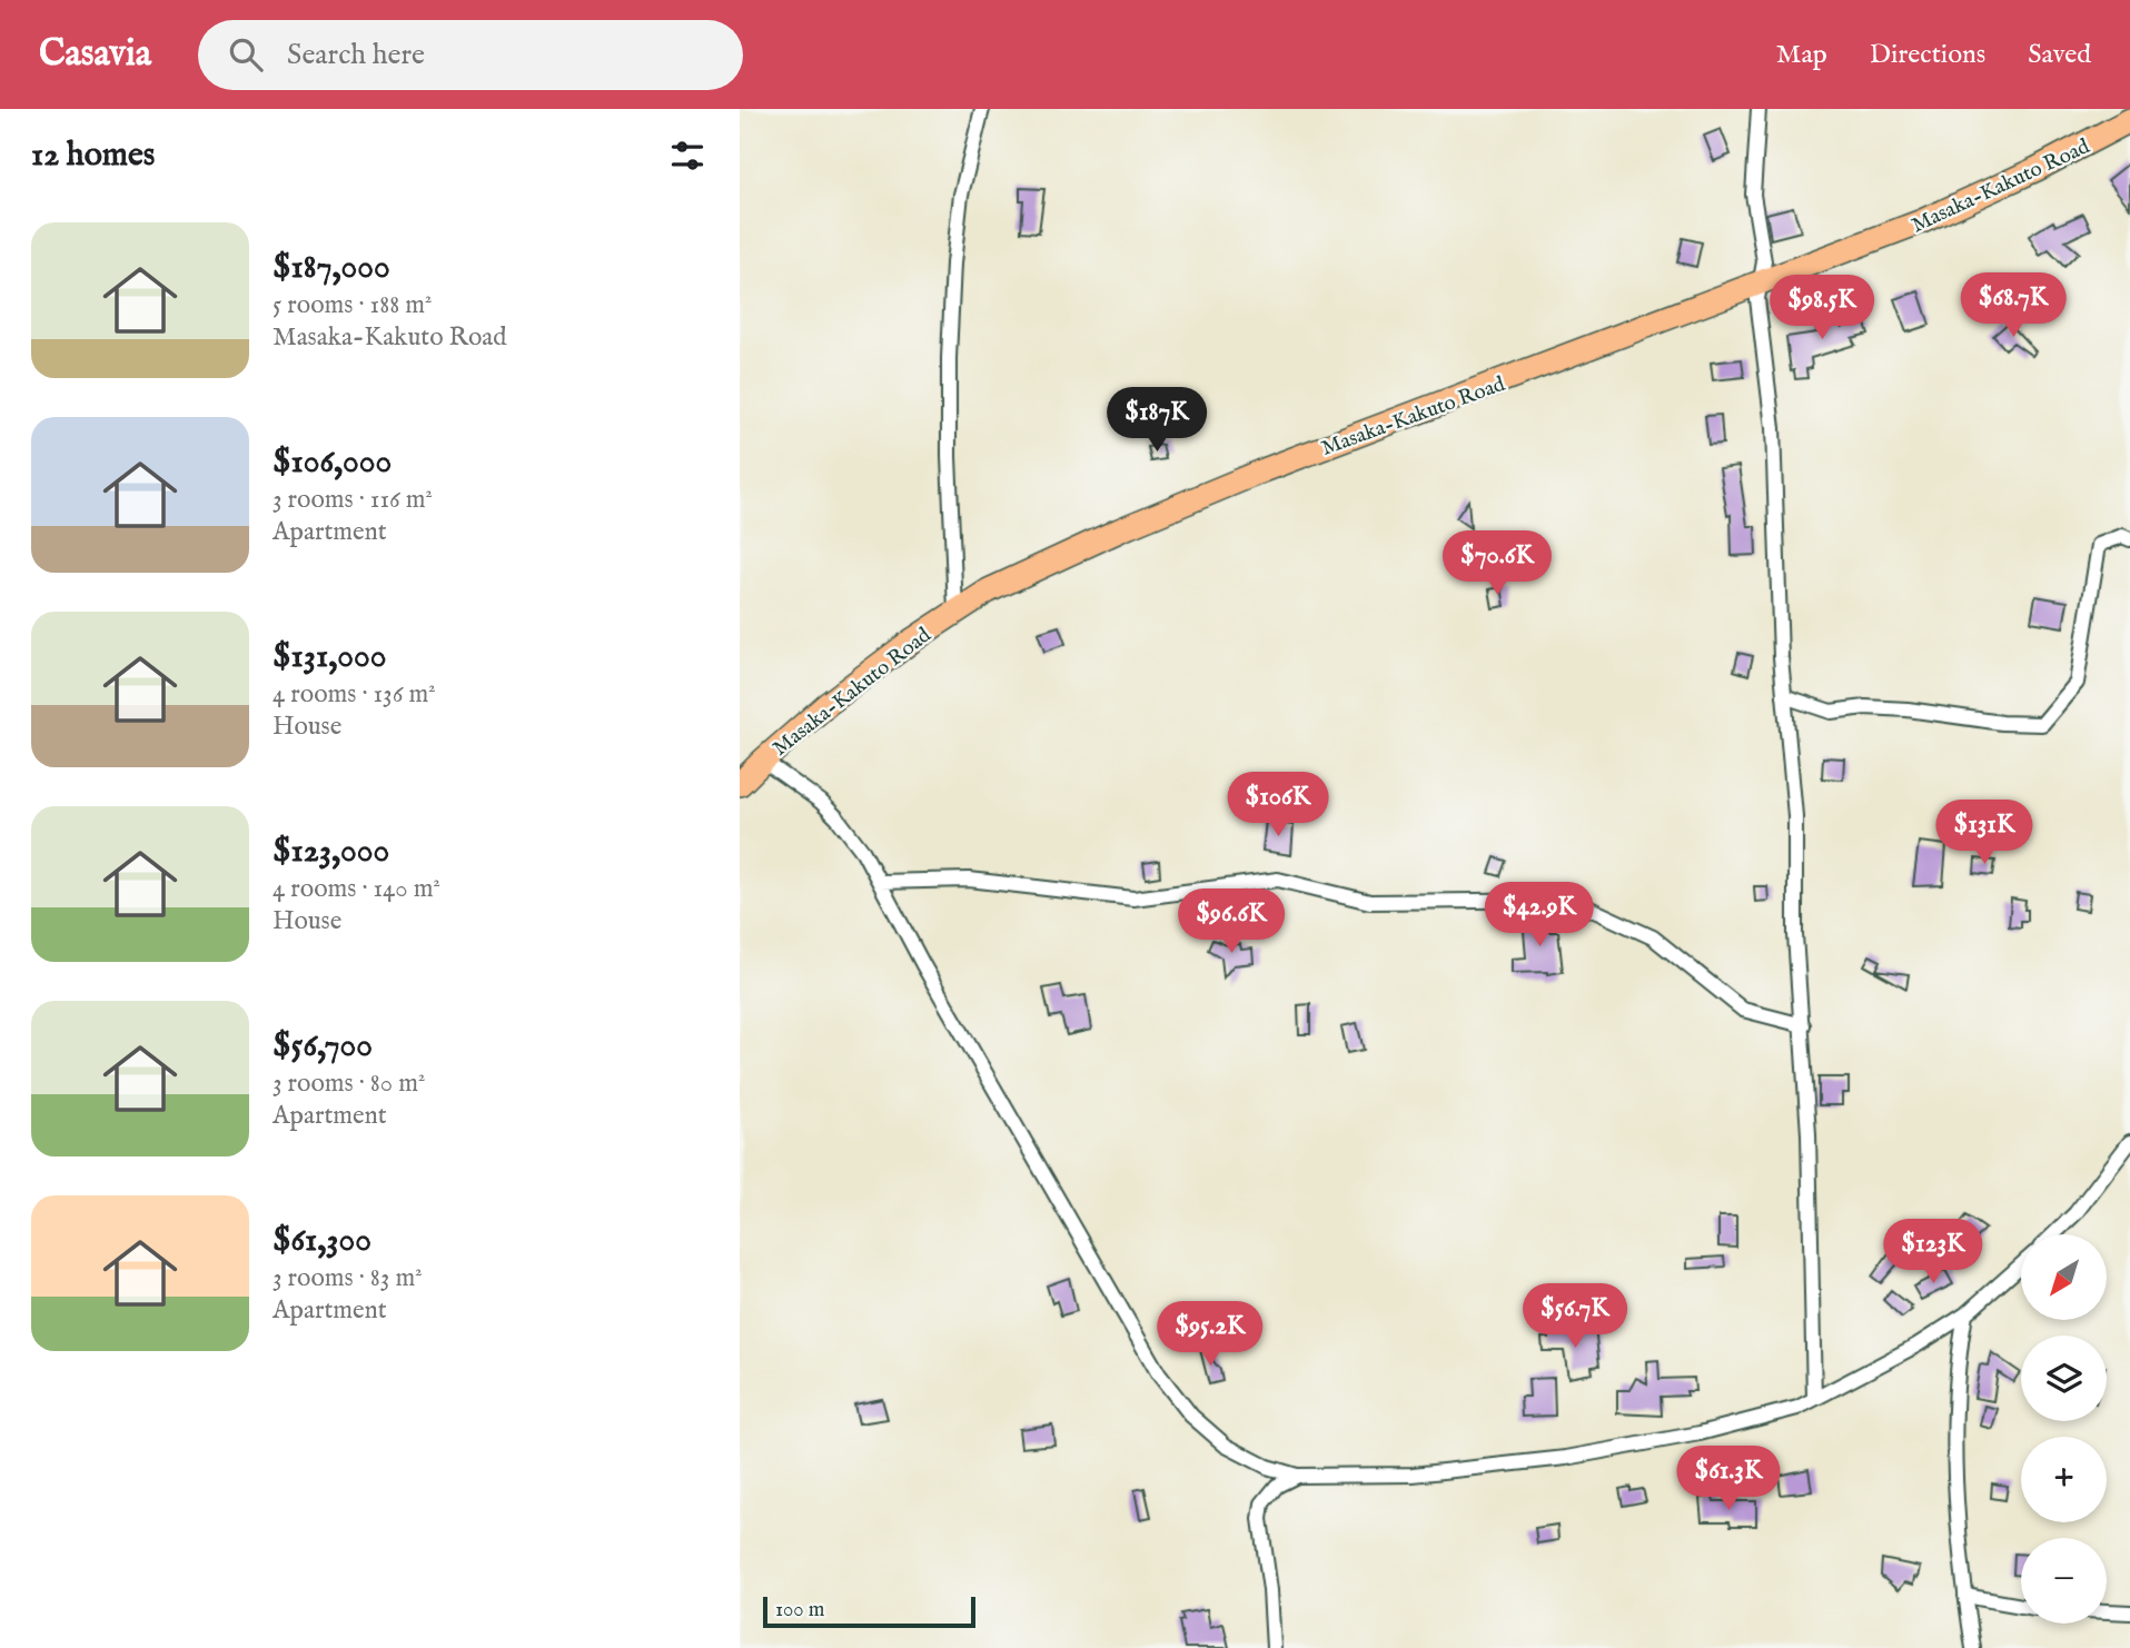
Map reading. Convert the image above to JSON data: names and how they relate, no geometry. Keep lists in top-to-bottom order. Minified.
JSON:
{"streets":{"highway":["Masaka-Kakuto Road"]},"scale_bar":"100 m","north":"bottom left","page":{"header":"Casavia","search":"Search here","nav":["Map","Directions","Saved"],"heading":"12 homes","list":[{"name":"$187,000","note":"5 rooms · 188 m² · Masaka-Kakuto Road"},{"name":"$106,000","note":"3 rooms · 116 m² · Apartment"},{"name":"$131,000","note":"4 rooms · 136 m² · House"},{"name":"$123,000","note":"4 rooms · 140 m² · House"},{"name":"$56,700","note":"3 rooms · 80 m² · Apartment"},{"name":"$61,300","note":"3 rooms · 83 m² · Apartment"}],"price":["$68.7K","$98.5K","$187K","$70.6K","$106K","$131K","$42.9K","$96.6K","$123K","$56.7K","$95.2K","$61.3K"],"map_buttons":["+","−"],"scale":"100 m"}}
